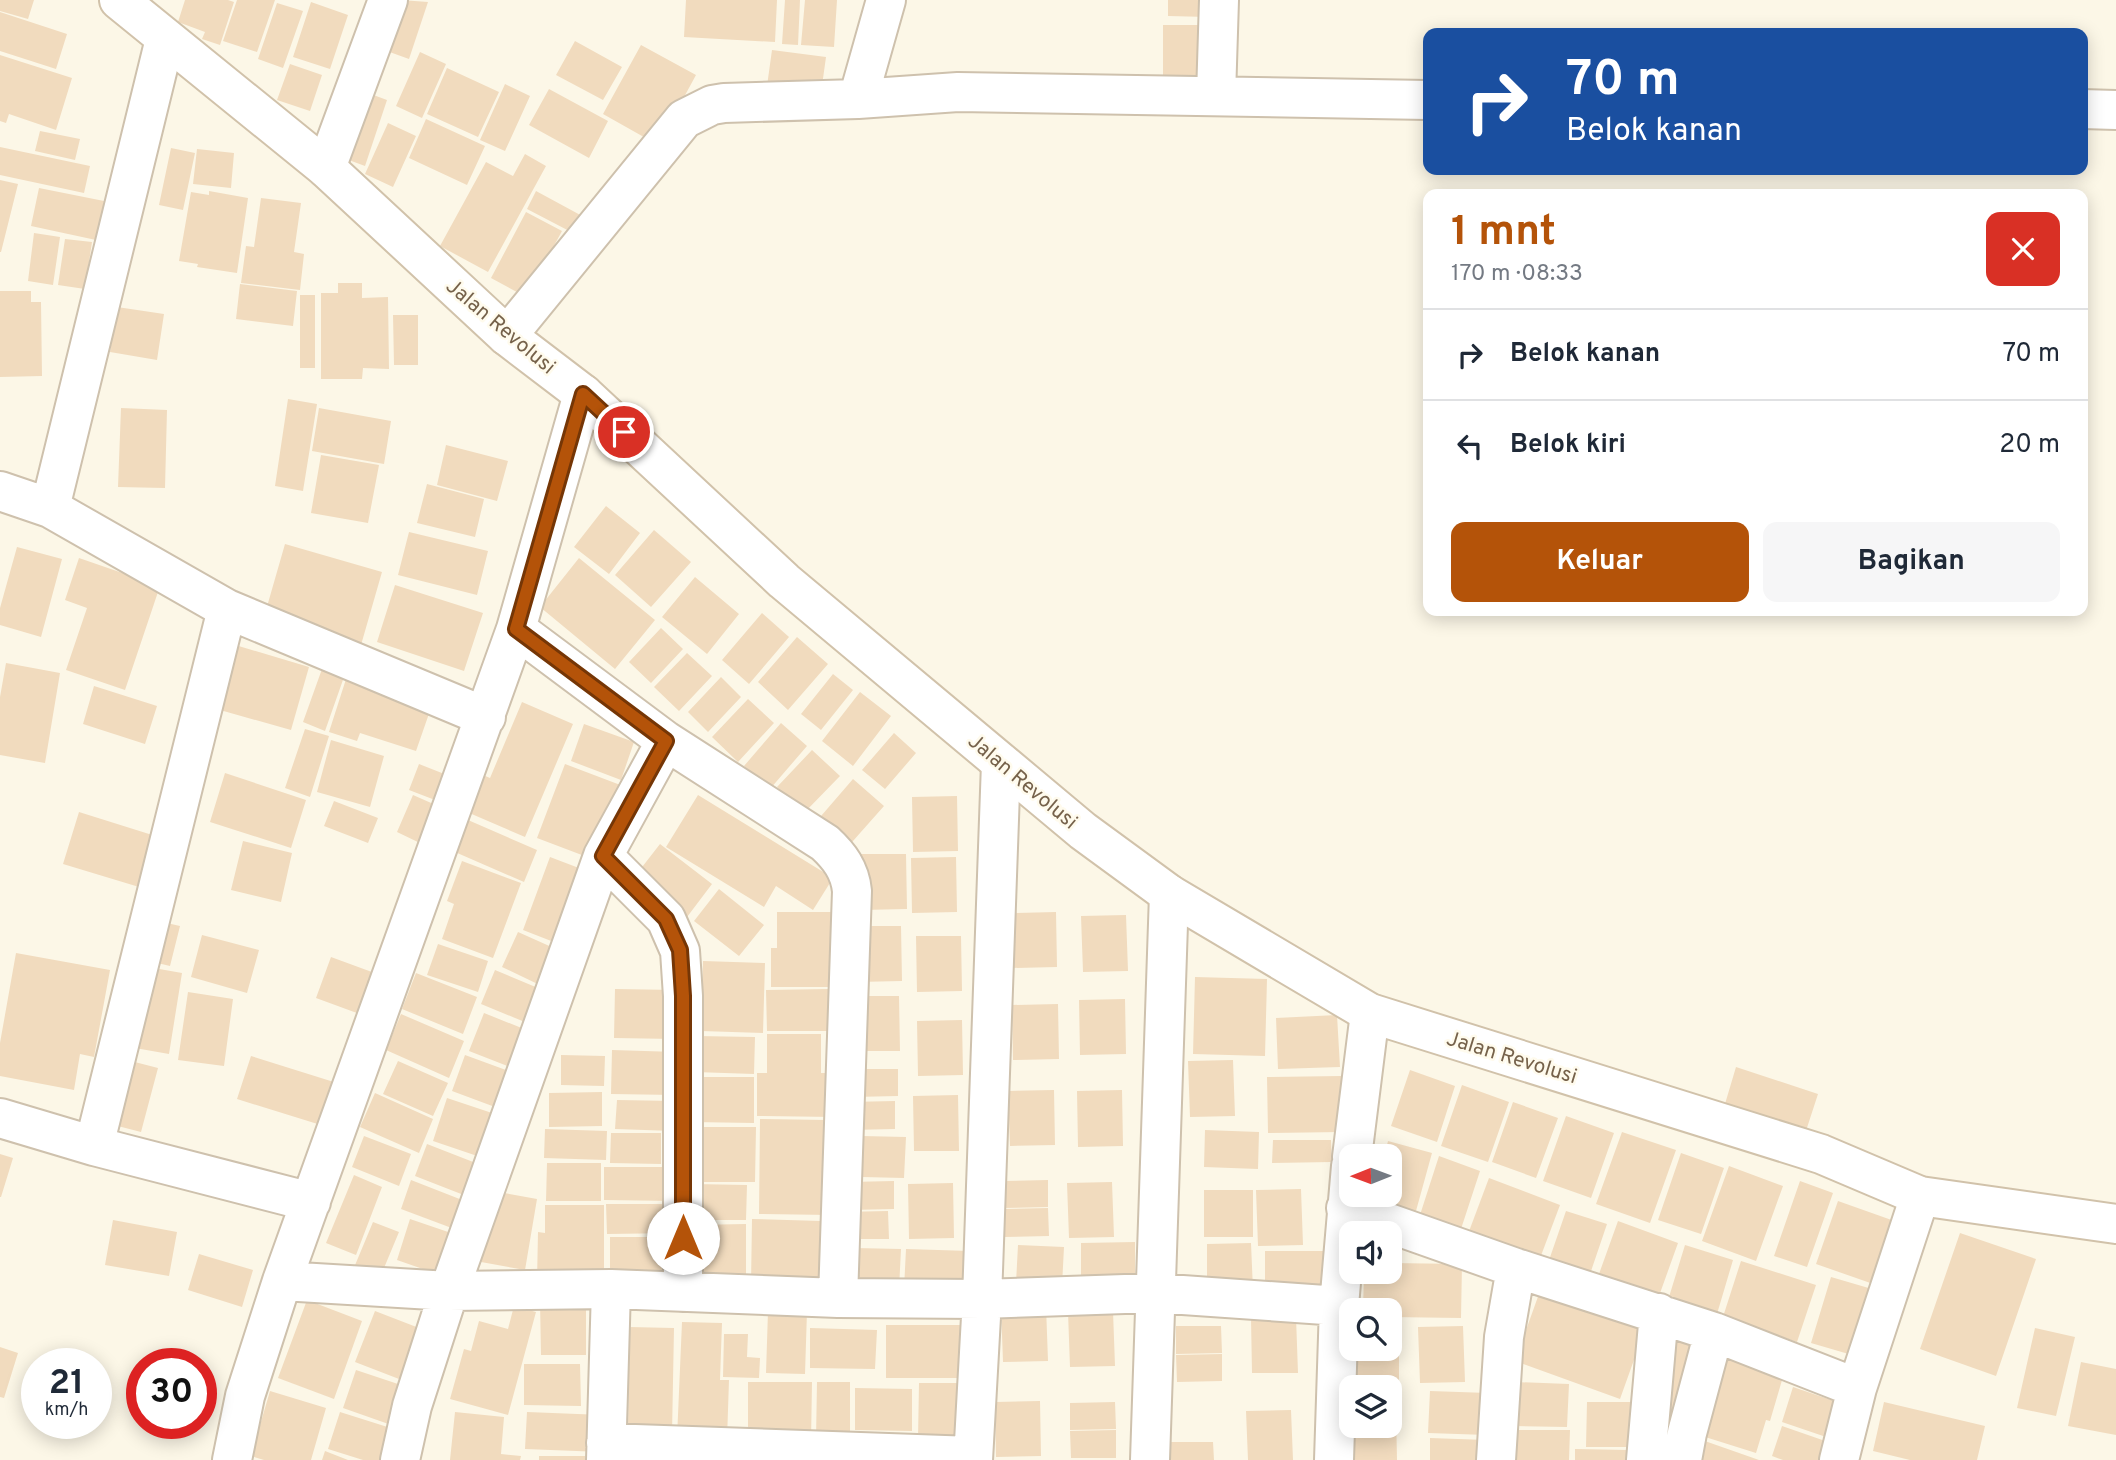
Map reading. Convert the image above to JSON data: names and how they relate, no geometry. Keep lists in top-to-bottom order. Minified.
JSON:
{"streets":{"street":["Jalan Revolusi"]},"north":"left","page":{"turn":["70 m","Belok kanan"],"heading":["1 mnt","170 m · 08:33"],"list":[{"name":"Belok kanan","value":"70 m"},{"name":"Belok kiri","value":"20 m"}],"buttons":["Keluar","Bagikan"],"speed":"21 km/h","limit":"30"}}
